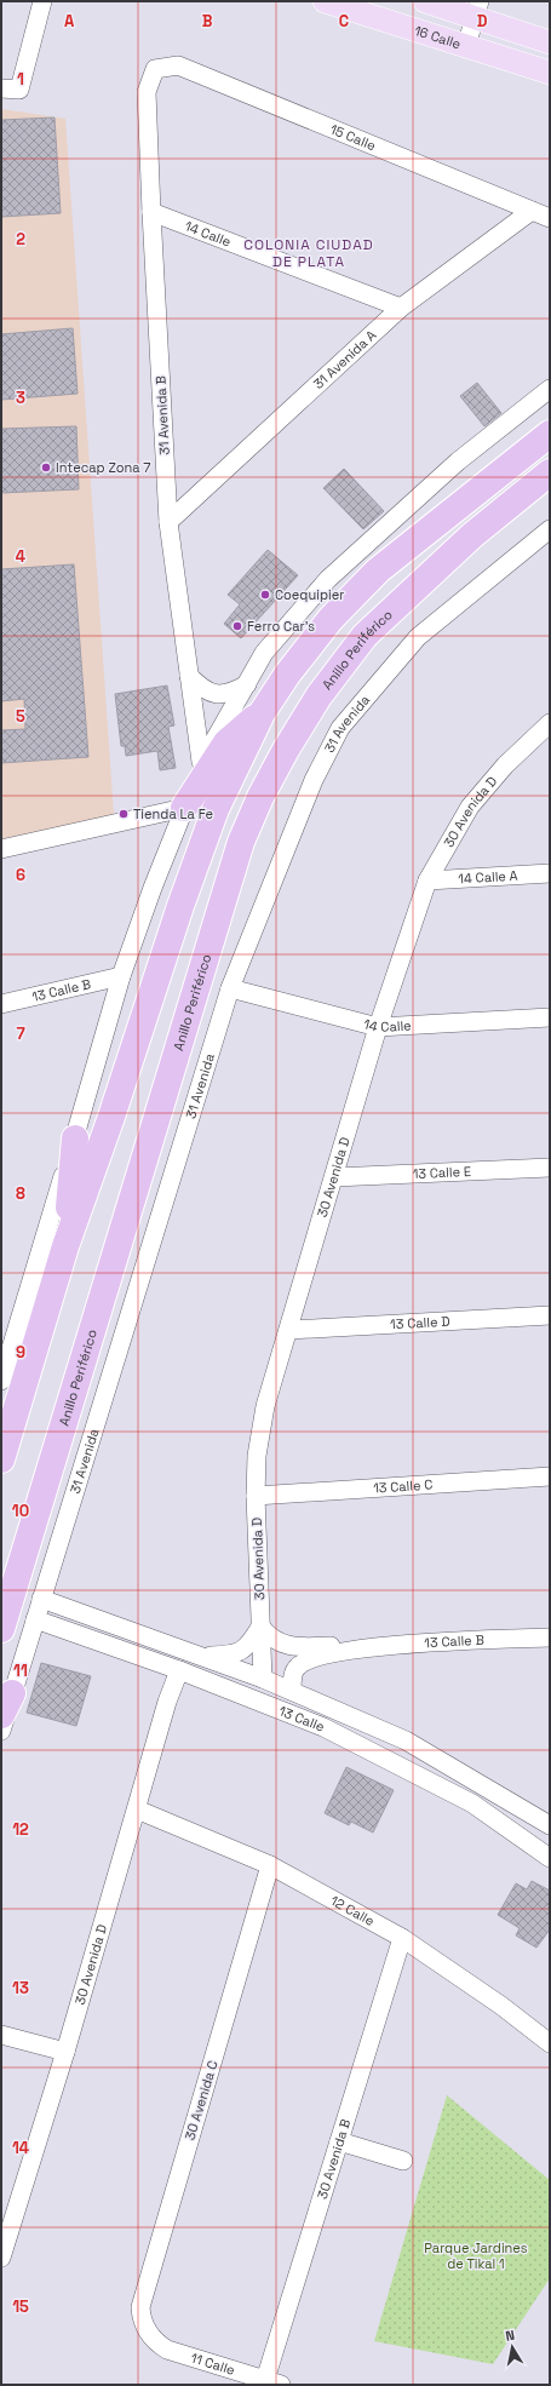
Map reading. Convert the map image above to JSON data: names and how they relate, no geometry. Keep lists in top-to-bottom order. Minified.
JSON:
{"streets":{"highway":["Anillo Periférico"],"main road":["16 Calle"],"street":["15 Calle","14 Calle","31 Avenida A","31 Avenida B","31 Avenida","30 Avenida D","14 Calle A","13 Calle B","13 Calle E","13 Calle D","13 Calle C","13 Calle","12 Calle","30 Avenida C","30 Avenida B","11 Calle"]},"crossings":[["15 Calle","31 Avenida A"],["15 Calle","31 Avenida B"],["14 Calle","31 Avenida A"],["14 Calle","31 Avenida B"],["14 Calle","31 Avenida"],["14 Calle","30 Avenida D"],["31 Avenida A","31 Avenida B"],["31 Avenida","13 Calle"],["30 Avenida D","14 Calle A"],["30 Avenida D","13 Calle B"],["30 Avenida D","13 Calle E"],["30 Avenida D","13 Calle D"],["30 Avenida D","13 Calle C"],["30 Avenida D","13 Calle"],["30 Avenida D","12 Calle"],["13 Calle B","13 Calle"],["12 Calle","30 Avenida C"],["12 Calle","30 Avenida B"],["30 Avenida C","11 Calle"],["30 Avenida B","11 Calle"]],"districts":["COLONIA CIUDAD DE PLATA"],"parks":["Parque Jardines de Tikal 1"],"places":["Intecap Zona 7","Coequipier","Ferro Car's","Tienda La Fe"],"north":"top","grid":{"columns":["A","B","C","D"],"rows":["1","2","3","4","5","6","7","8","9","10","11","12","13","14","15"]}}
